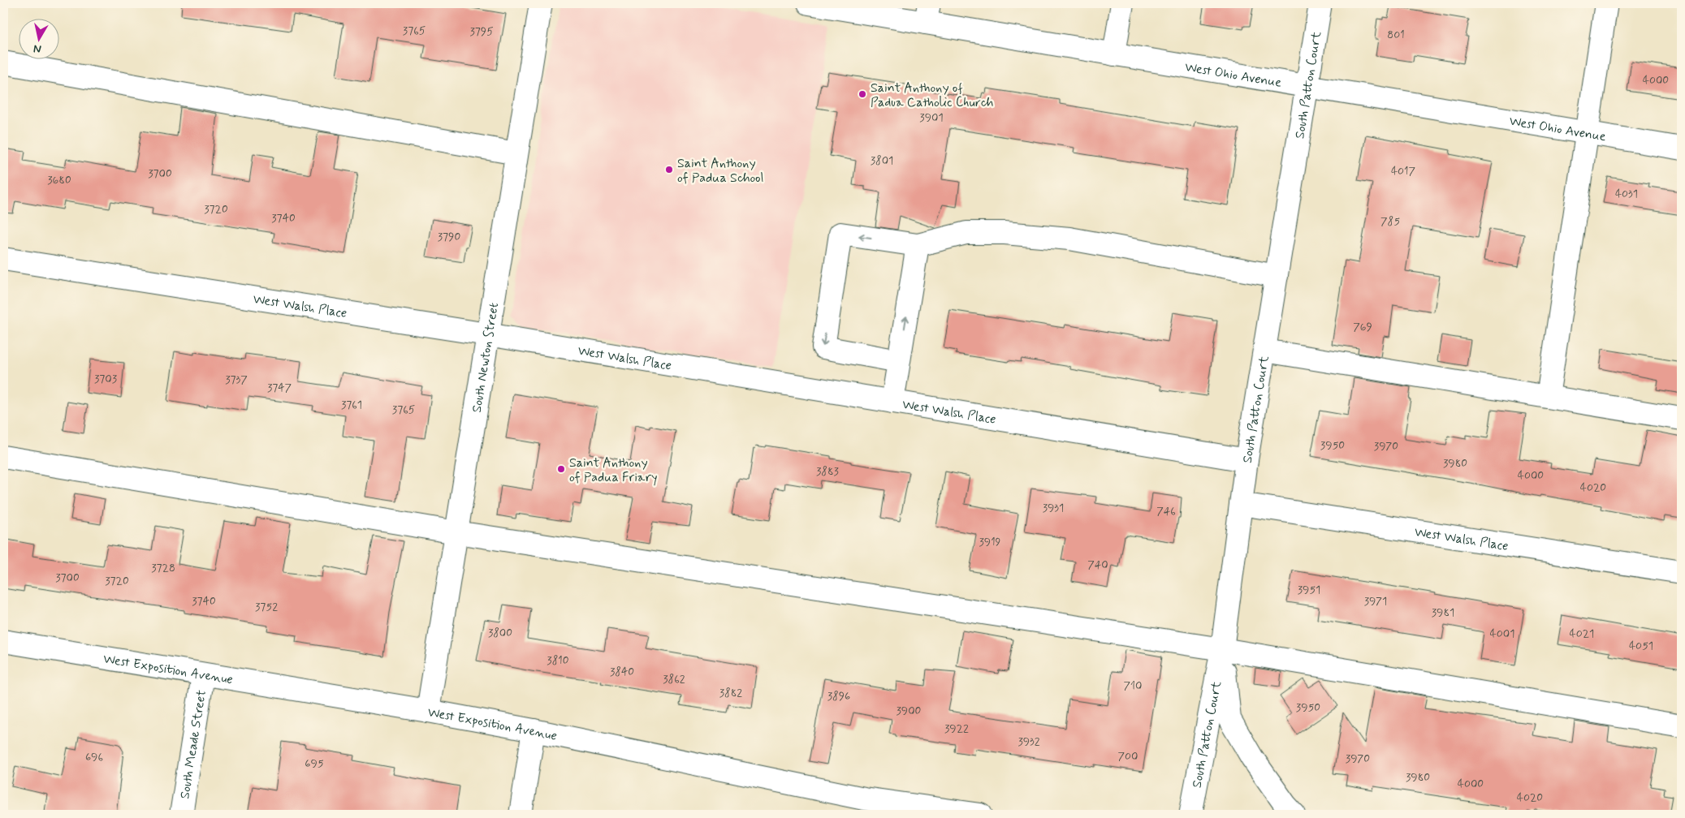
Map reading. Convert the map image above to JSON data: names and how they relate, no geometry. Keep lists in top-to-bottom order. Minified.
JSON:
{"streets":{"street":["West Ohio Avenue","South Patton Court","West Walsh Place","South Newton Street","West Exposition Avenue","South Meade Street"]},"crossings":[["West Ohio Avenue","South Patton Court"],["South Patton Court","West Walsh Place"],["West Walsh Place","South Newton Street"],["South Newton Street","West Exposition Avenue"],["West Exposition Avenue","South Meade Street"]],"places":["Saint Anthony of Padua Catholic Church","Saint Anthony of Padua School","Saint Anthony of Padua Friary"],"house_numbers":["3765","3795","801","4000","3901","3801","4017","3700","3680","4031","3720","3740","785","3790","769","3703","3737","3747","3761","3765","3950","3970","3980","3883","4000","4020","3931","746","3919","740","3728","3700","3720","3951","3740","3971","3752","3981","3800","4001","4021","4051","3810","3840","3862","710","3882","3896","3950","3900","3922","3932","700","696","3970","695","3980","4000","4020"],"north":"bottom"}
